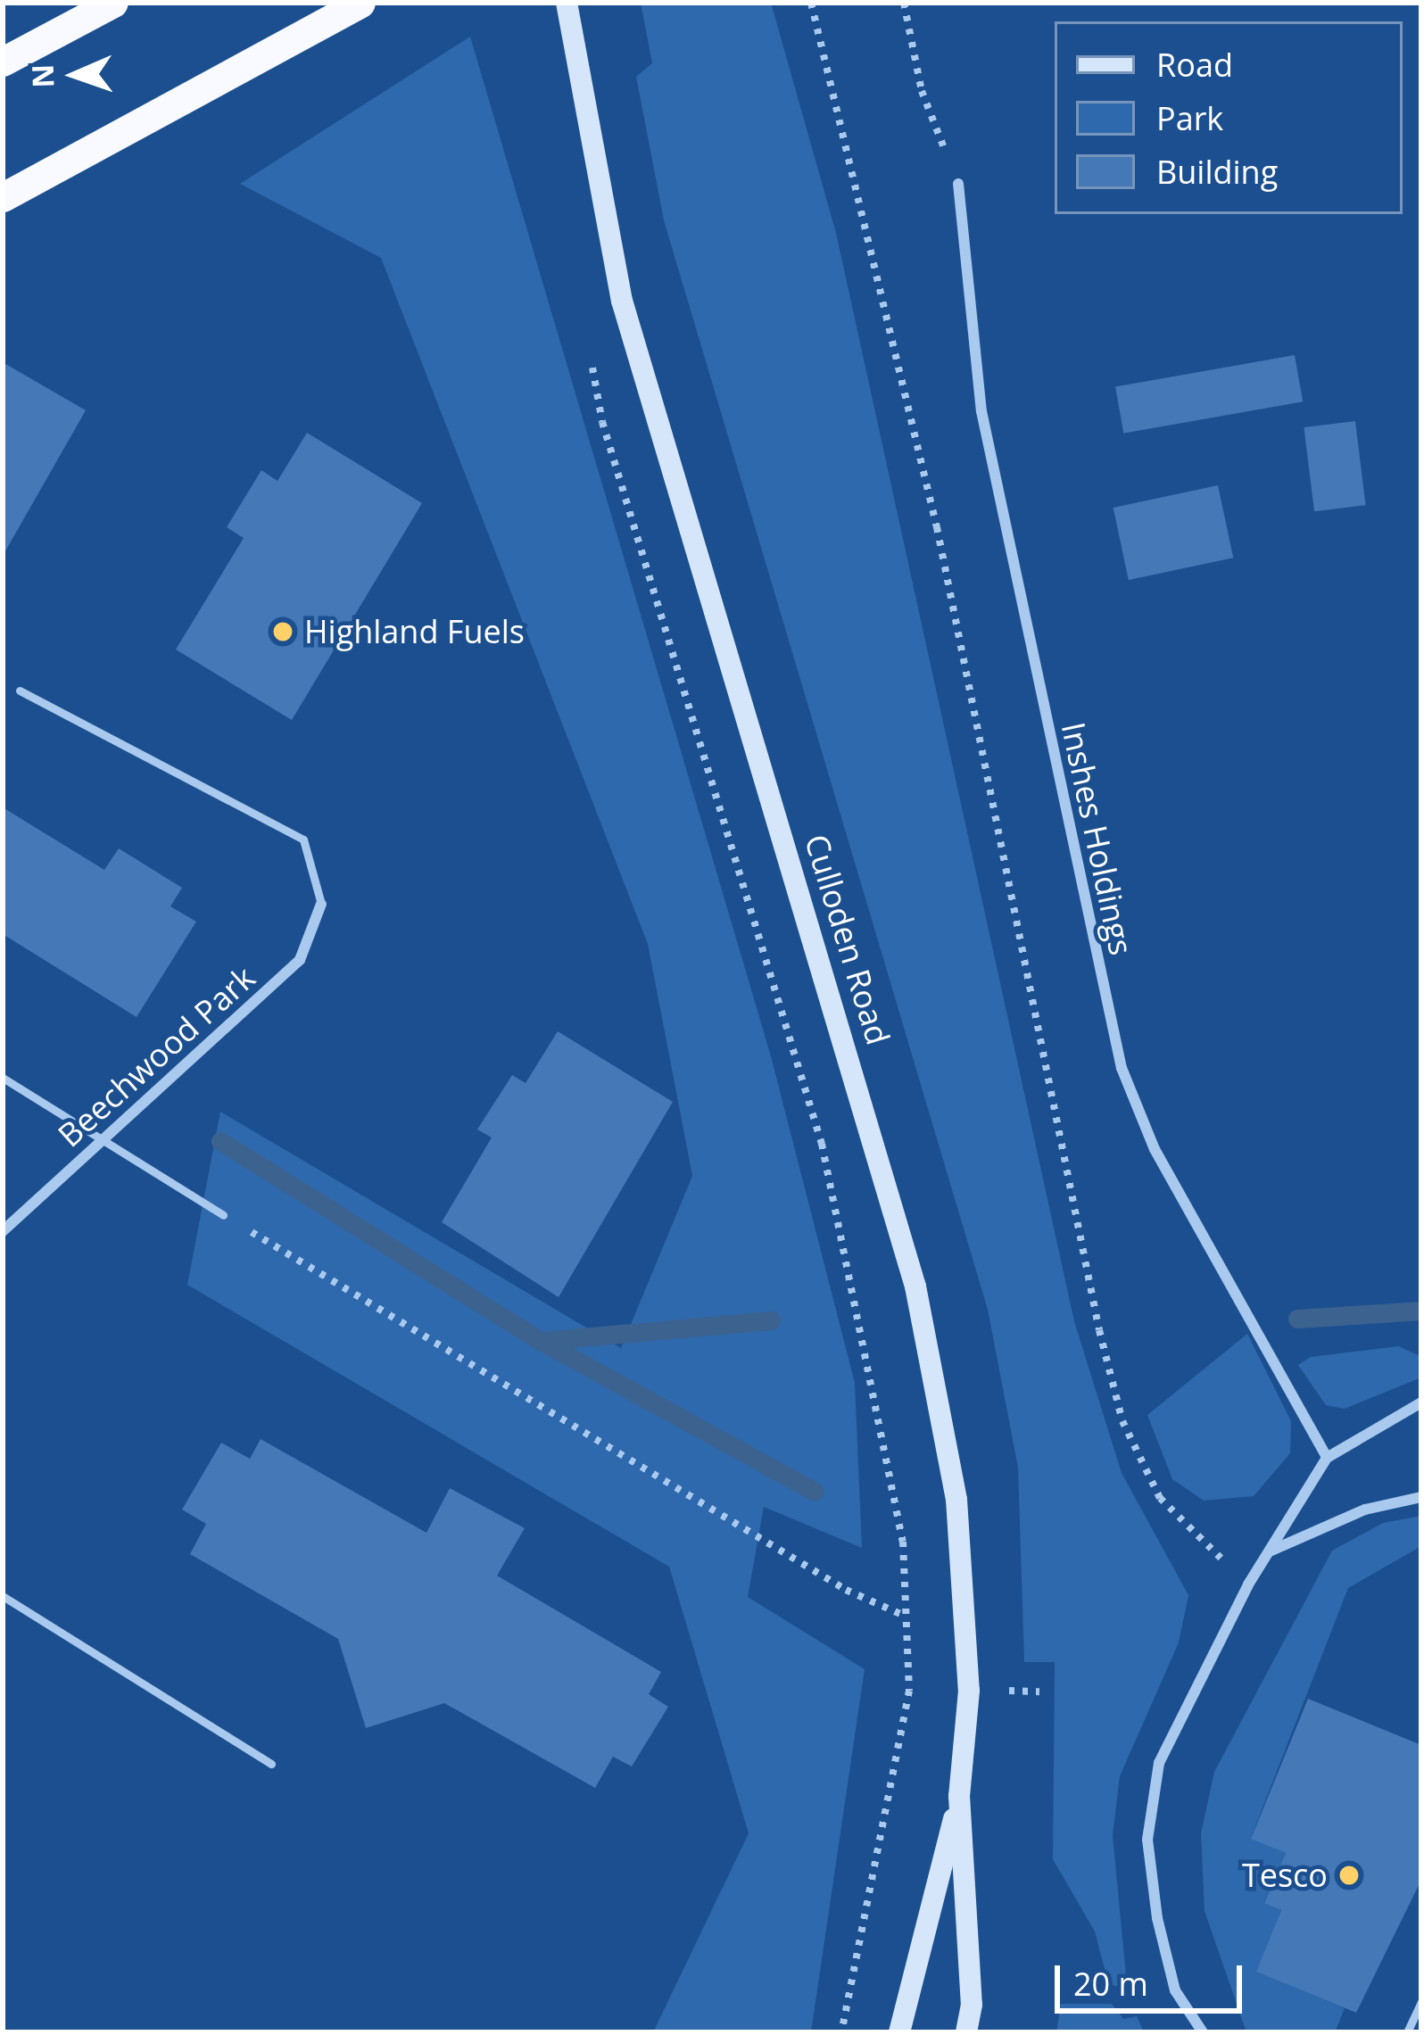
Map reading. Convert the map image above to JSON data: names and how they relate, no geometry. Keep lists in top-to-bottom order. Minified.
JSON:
{"streets":{"main road":["Culloden Road"],"street":["Inshes Holdings","Beechwood Park"]},"places":["Highland Fuels","Tesco"],"legend":["Road","Park","Building"],"scale_bar":"20 m","north":"left"}
